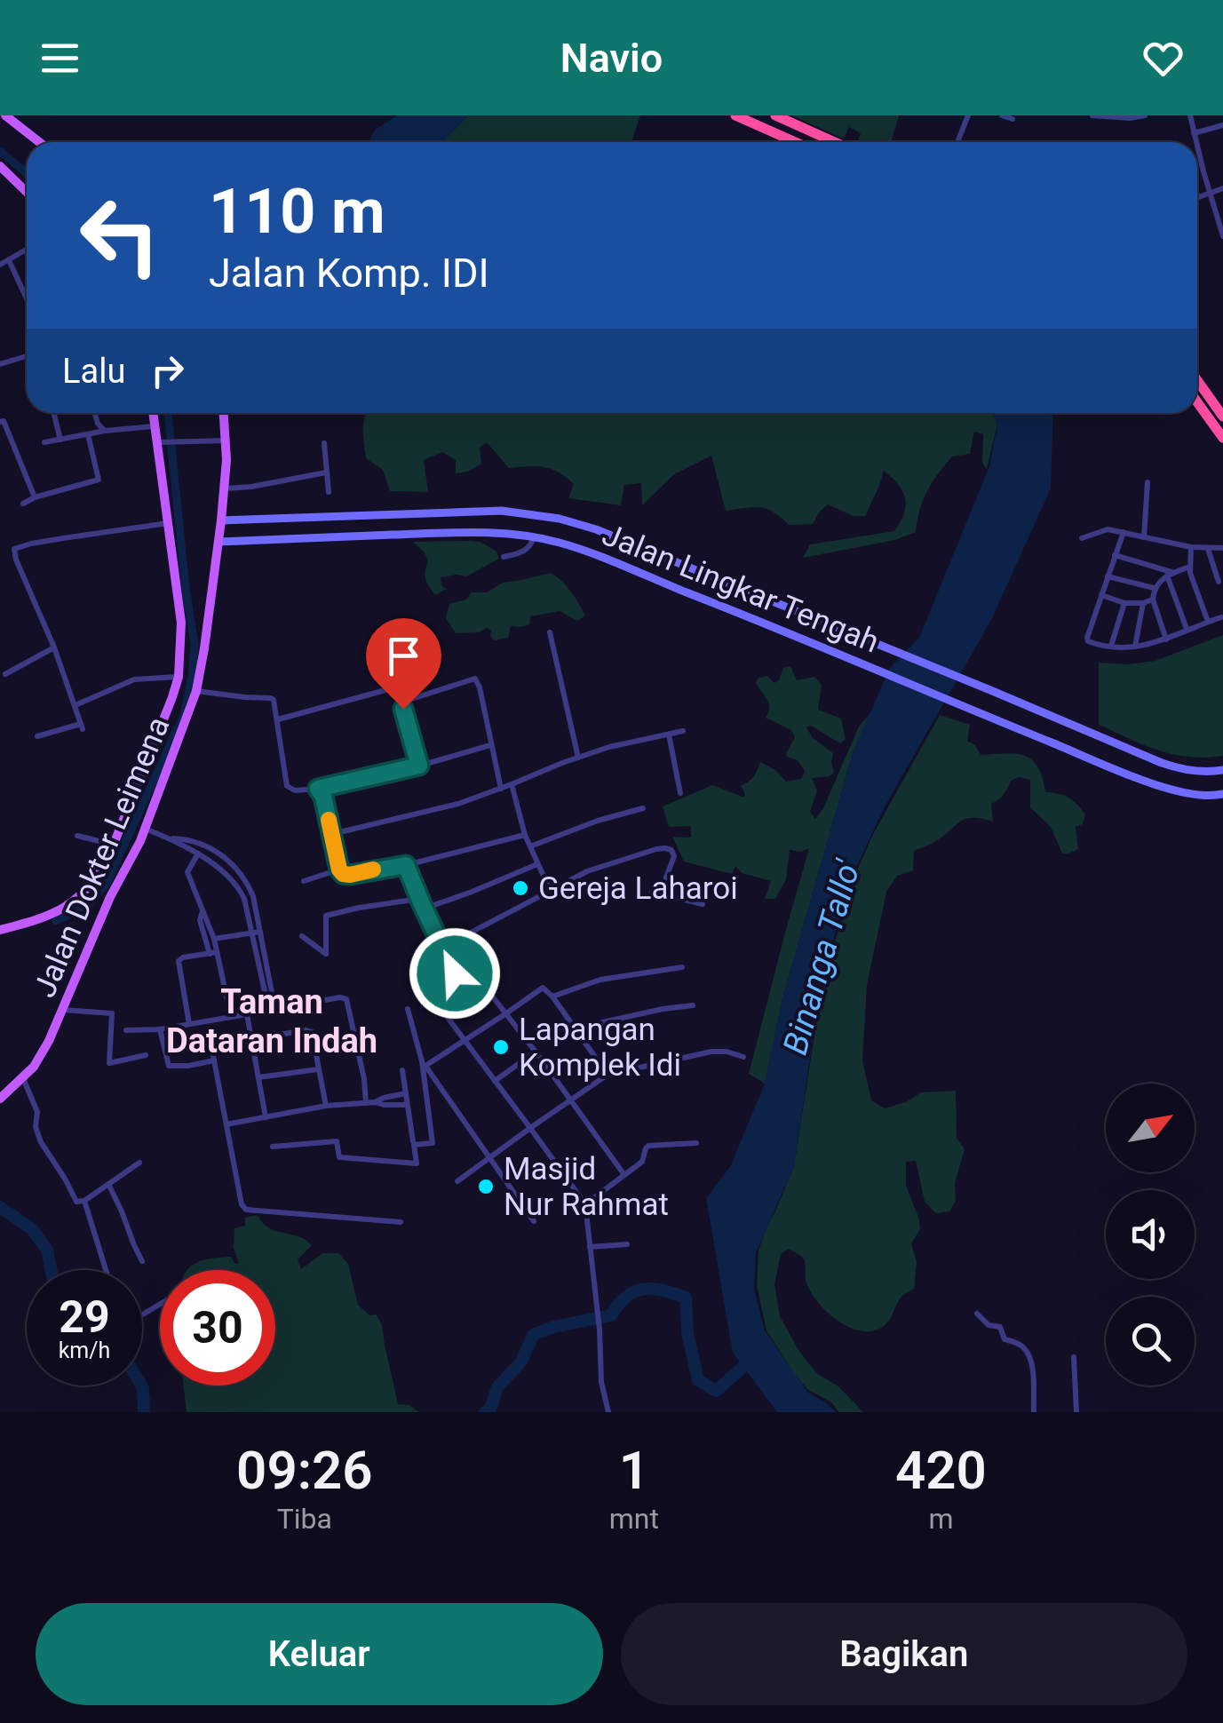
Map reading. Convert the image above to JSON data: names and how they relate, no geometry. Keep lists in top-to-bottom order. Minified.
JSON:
{"streets":{"main road":["Jalan Lingkar Tengah","Jalan Dokter Leimena"]},"crossings":[["Jalan Lingkar Tengah","Jalan Dokter Leimena"]],"districts":["Taman Dataran Indah"],"water":["Binanga Tallo'"],"places":["Gereja Laharoi","Lapangan Komplek Idi","Masjid Nur Rahmat"],"north":"top right","page":{"header":"Navio","turn":["110 m","Jalan Komp. IDI"],"then":"Lalu","speed":"29 km/h","limit":"30","eta":["09:26","Tiba","1","mnt","420","m"],"buttons":["Keluar","Bagikan"]}}
